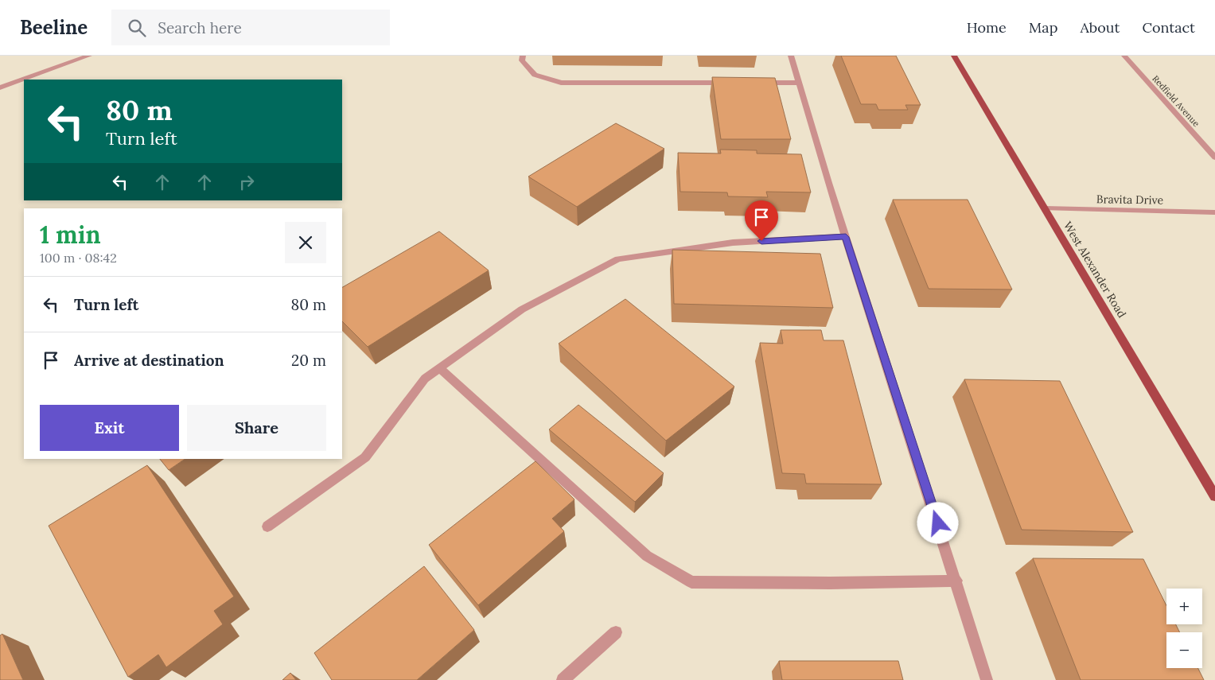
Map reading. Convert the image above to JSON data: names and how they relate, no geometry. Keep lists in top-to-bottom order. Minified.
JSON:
{"streets":{"main road":["West Alexander Road"],"street":["Redfield Avenue","Bravita Drive"]},"crossings":[["Bravita Drive","West Alexander Road"]],"page":{"header":"Beeline","search":"Search here","nav":["Home","Map","About","Contact"],"turn":["80 m","Turn left"],"heading":["1 min","100 m · 08:42"],"list":[{"name":"Turn left","value":"80 m"},{"name":"Arrive at destination","value":"20 m"}],"buttons":["Exit","Share"],"map_buttons":["+","−"]}}
